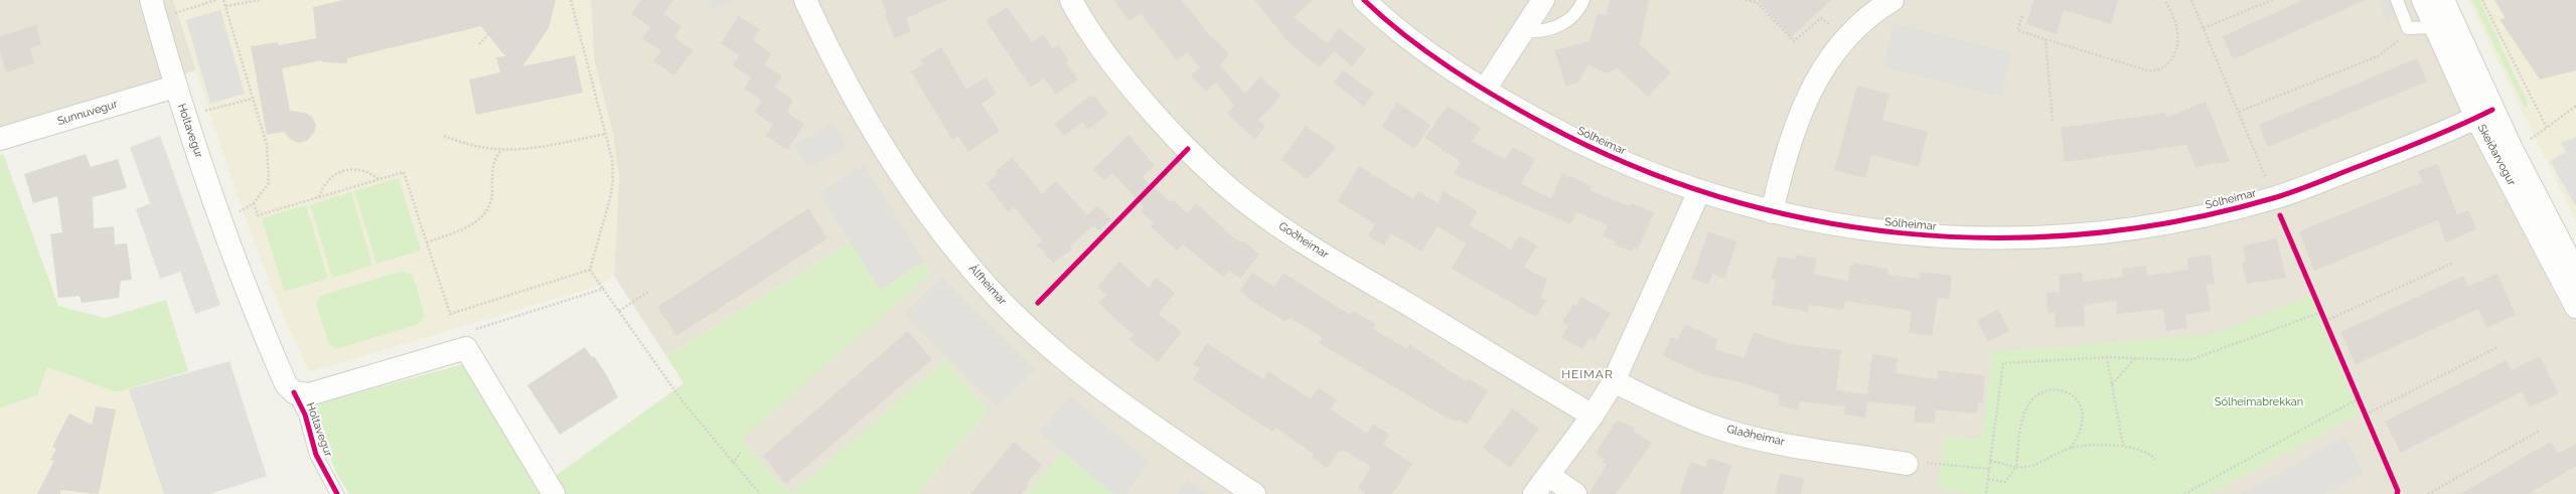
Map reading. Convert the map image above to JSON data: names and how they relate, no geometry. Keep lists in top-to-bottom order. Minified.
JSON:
{"streets":{"street":["Sunnuvegur","Holtavegur","Sólheimar","Skeiðarvogur","Goðheimar","Álfheimar","Glaðheimar"]},"crossings":[["Sunnuvegur","Holtavegur"],["Sólheimar","Skeiðarvogur"]],"districts":["HEIMAR"],"parks":["Sólheimabrekkan"]}
